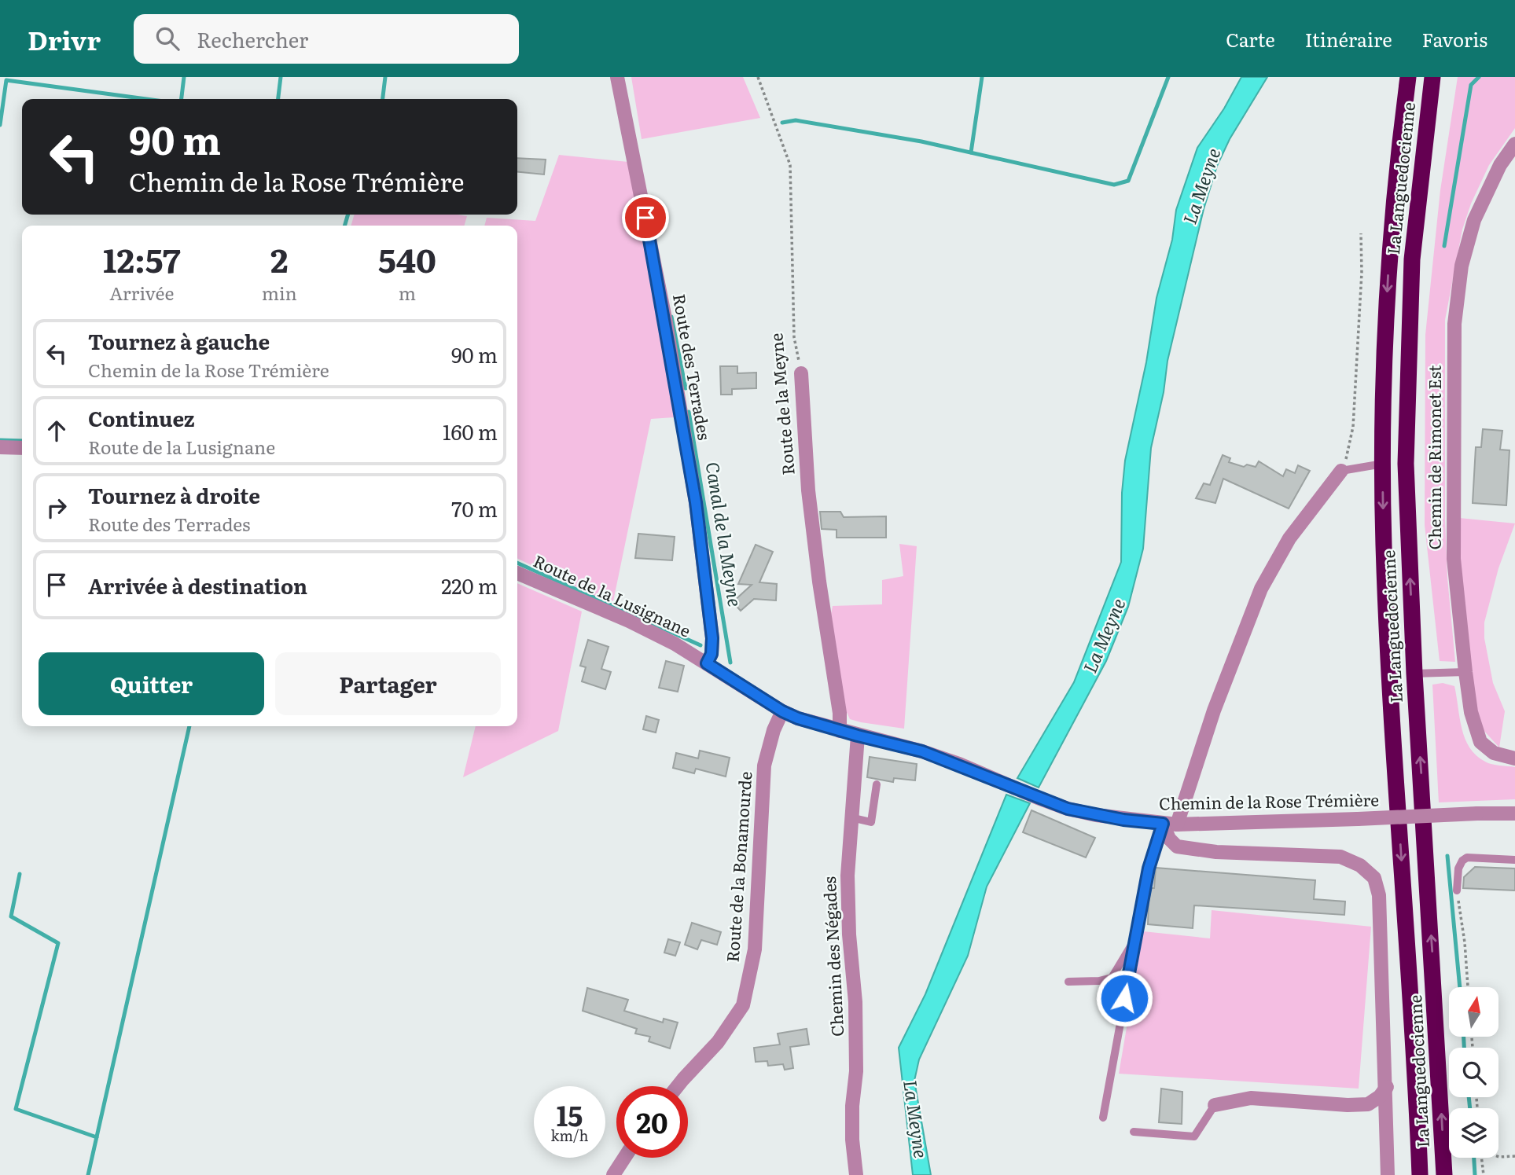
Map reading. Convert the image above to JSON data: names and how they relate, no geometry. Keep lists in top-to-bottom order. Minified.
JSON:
{"streets":{"highway":["La Languedocienne"],"street":["Route des Terrades","Route de la Meyne","Chemin de Rimonet Est","Route de la Lusignane","Chemin de la Rose Trémière","Route de la Bonamourde","Chemin des Négades"]},"crossings":[["Route des Terrades","Route de la Lusignane"],["Route de la Meyne","Route de la Lusignane"],["Route de la Meyne","Chemin de la Rose Trémière"],["Route de la Lusignane","Chemin de la Rose Trémière"],["Route de la Lusignane","Route de la Bonamourde"],["Chemin de la Rose Trémière","Chemin des Négades"]],"water":["La Meyne","Canal de la Meyne"],"north":"top","page":{"header":"Drivr","search":"Rechercher","nav":["Carte","Itinéraire","Favoris"],"turn":["90 m","Chemin de la Rose Trémière"],"eta":["12:57","Arrivée","2","min","540","m"],"list":[{"name":"Tournez à gauche","note":"Chemin de la Rose Trémière","value":"90 m"},{"name":"Continuez","note":"Route de la Lusignane","value":"160 m"},{"name":"Tournez à droite","note":"Route des Terrades","value":"70 m"},{"name":"Arrivée à destination","value":"220 m"}],"buttons":["Quitter","Partager"],"speed":"15 km/h","limit":"20"}}
